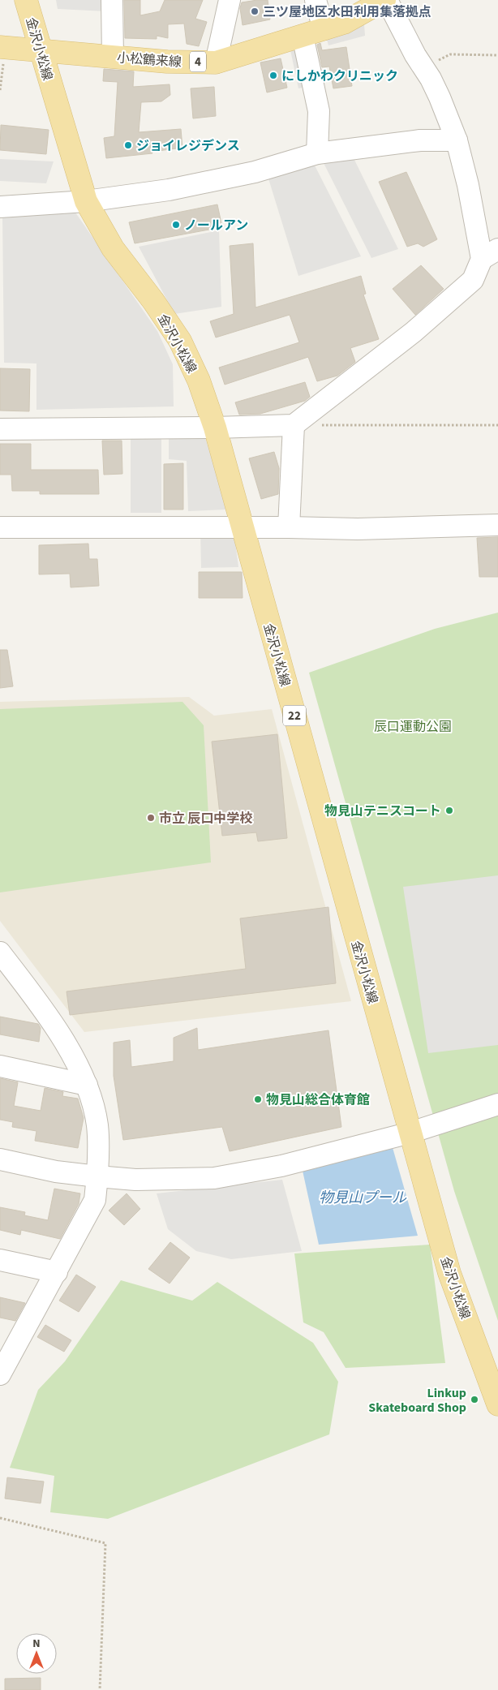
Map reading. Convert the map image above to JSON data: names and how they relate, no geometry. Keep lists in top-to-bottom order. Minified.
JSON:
{"streets":{"main road":["金沢小松線","小松鶴来線","4","22"]},"crossings":[["金沢小松線","小松鶴来線"]],"water":["物見山プール"],"parks":["辰口運動公園"],"places":["三ツ屋地区水田利用集落拠点","にしかわクリニック","ジョイレジデンス","ノールアン","物見山テニスコート","市立 辰口中学校","物見山総合体育館","Linkup Skateboard Shop"],"north":"top"}
